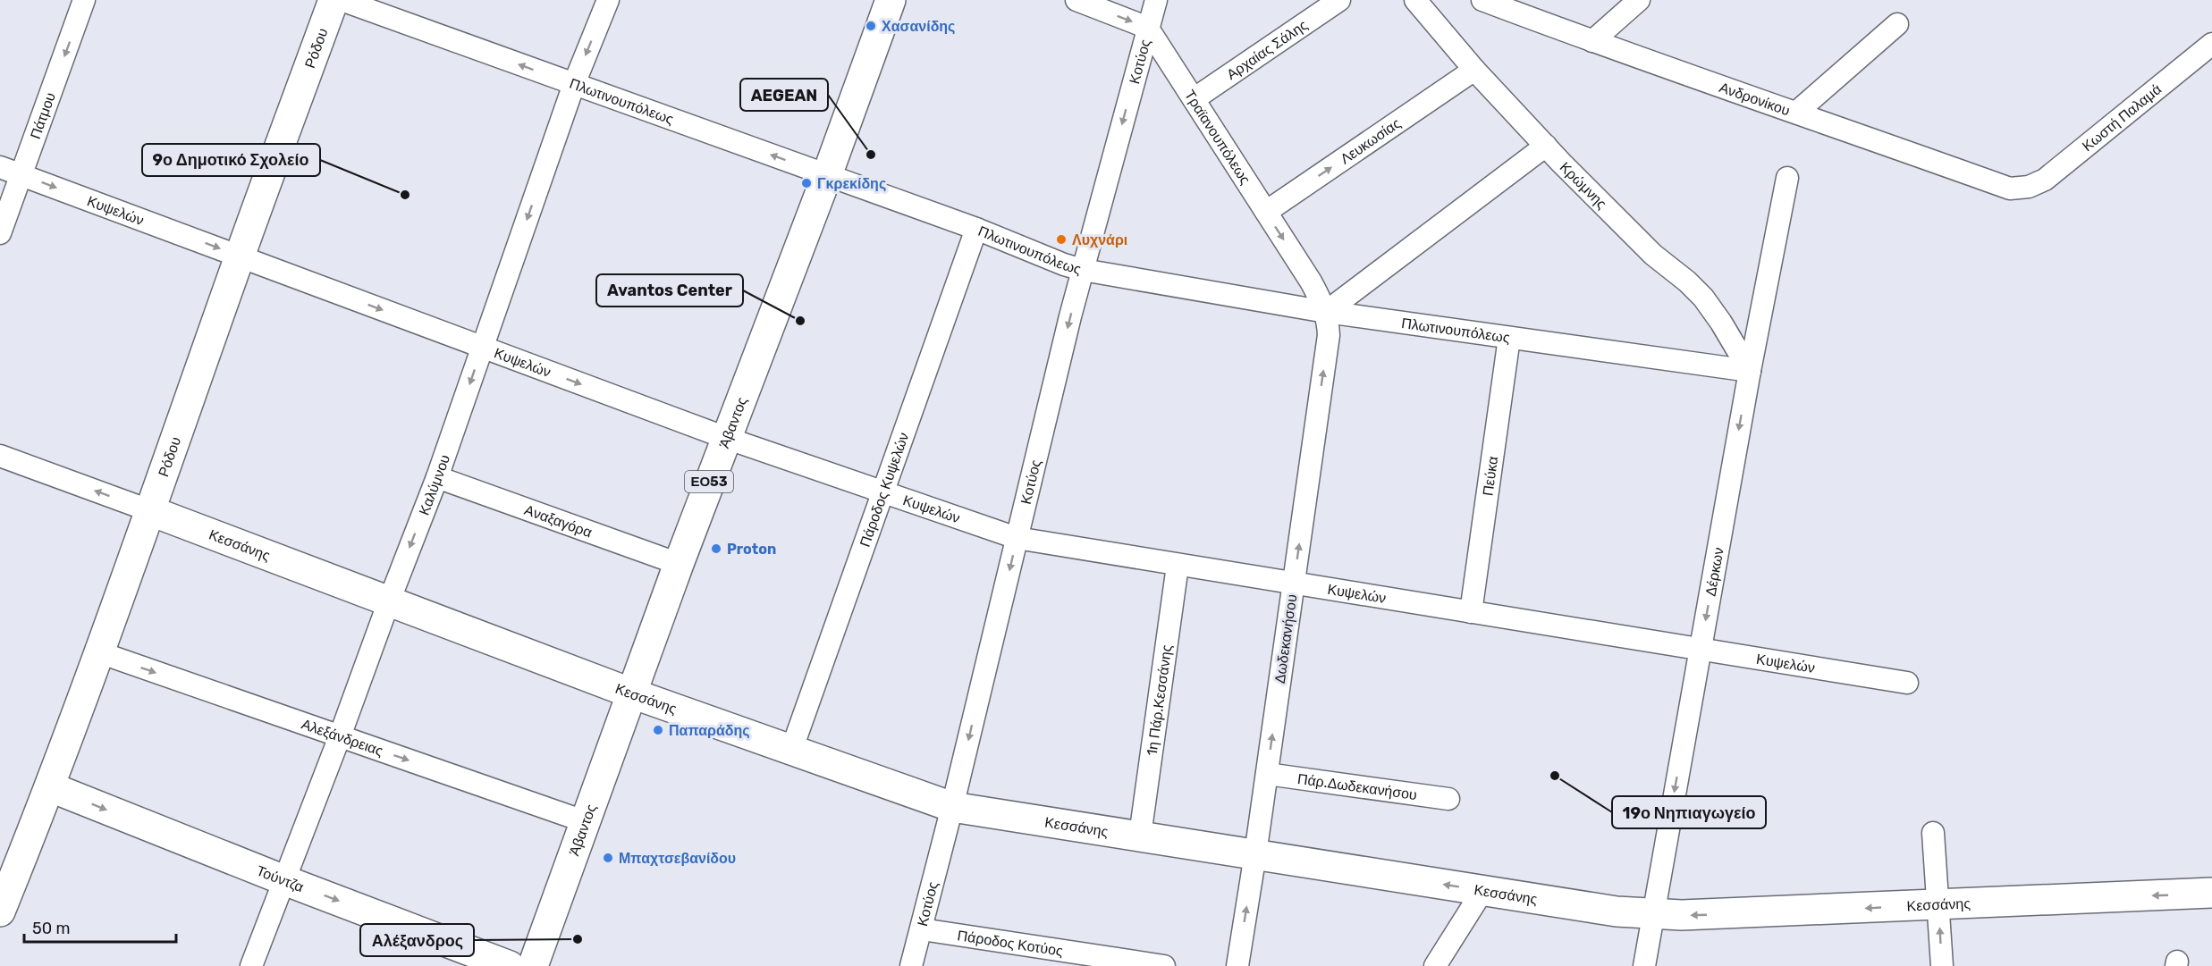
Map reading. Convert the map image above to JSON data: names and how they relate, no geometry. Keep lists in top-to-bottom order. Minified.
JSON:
{"streets":{"street":["Ρόδου","Αρχαίας Σάλης","Κοτύος","Ανδρονίκου","Πλωτινουπόλεως","Πάτμου","Κωστή Παλαμά","Τραϊανουπόλεως","Λευκωσίας","Κρώμνης","Κυψελών","Άβαντος","Πεύκα","ΕΟ53","Καλύμνου","Πάροδος Κυψελών","Αναξαγόρα","Κεσσάνης","Δέρκων","Δωδεκανήσου","1η Πάρ.Κεσσάνης","Αλεξάνδρειας","Πάρ.Δωδεκανήσου","Τούντζα","Πάροδος Κοτύος"]},"crossings":[["Ρόδου","Κυψελών"],["Ρόδου","Κεσσάνης"],["Ρόδου","Αλεξάνδρειας"],["Ρόδου","Τούντζα"],["Αρχαίας Σάλης","Τραϊανουπόλεως"],["Κοτύος","Πλωτινουπόλεως"],["Κοτύος","Τραϊανουπόλεως"],["Κοτύος","Κυψελών"],["Κοτύος","Κεσσάνης"],["Κοτύος","Πάροδος Κοτύος"],["Ανδρονίκου","Κωστή Παλαμά"],["Πλωτινουπόλεως","Τραϊανουπόλεως"],["Πλωτινουπόλεως","Κρώμνης"],["Πλωτινουπόλεως","Άβαντος"],["Πλωτινουπόλεως","Πεύκα"],["Πλωτινουπόλεως","Καλύμνου"],["Πλωτινουπόλεως","Πάροδος Κυψελών"],["Πλωτινουπόλεως","Δέρκων"],["Πλωτινουπόλεως","Δωδεκανήσου"],["Πάτμου","Κυψελών"],["Τραϊανουπόλεως","Λευκωσίας"],["Τραϊανουπόλεως","Δωδεκανήσου"],["Λευκωσίας","Κρώμνης"],["Κρώμνης","Δέρκων"],["Κυψελών","Άβαντος"],["Κυψελών","Πεύκα"],["Κυψελών","Καλύμνου"],["Κυψελών","Πάροδος Κυψελών"],["Κυψελών","Δέρκων"],["Κυψελών","Δωδεκανήσου"],["Κυψελών","1η Πάρ.Κεσσάνης"],["Άβαντος","Αναξαγόρα"],["Άβαντος","Κεσσάνης"],["Άβαντος","Αλεξάνδρειας"],["Καλύμνου","Αναξαγόρα"],["Καλύμνου","Κεσσάνης"],["Καλύμνου","Αλεξάνδρειας"],["Καλύμνου","Τούντζα"],["Πάροδος Κυψελών","Κεσσάνης"],["Κεσσάνης","Δέρκων"],["Κεσσάνης","Δωδεκανήσου"],["Κεσσάνης","1η Πάρ.Κεσσάνης"],["Δωδεκανήσου","Πάρ.Δωδεκανήσου"]],"one_way":["Κοτύος","Πλωτινουπόλεως","Πάτμου","Τραϊανουπόλεως","Κυψελών","Καλύμνου","Κεσσάνης","Δέρκων","Δωδεκανήσου","Αλεξάνδρειας","Τούντζα"],"places":["Χασανίδης","AEGEAN","Γκρεκίδης","9ο Δημοτικό Σχολείο","Λυχνάρι","Avantos Center","Proton","Παπαράδης","19ο Νηπιαγωγείο","Μπαχτσεβανίδου","Αλέξανδρος"],"scale_bar":"50 m"}
